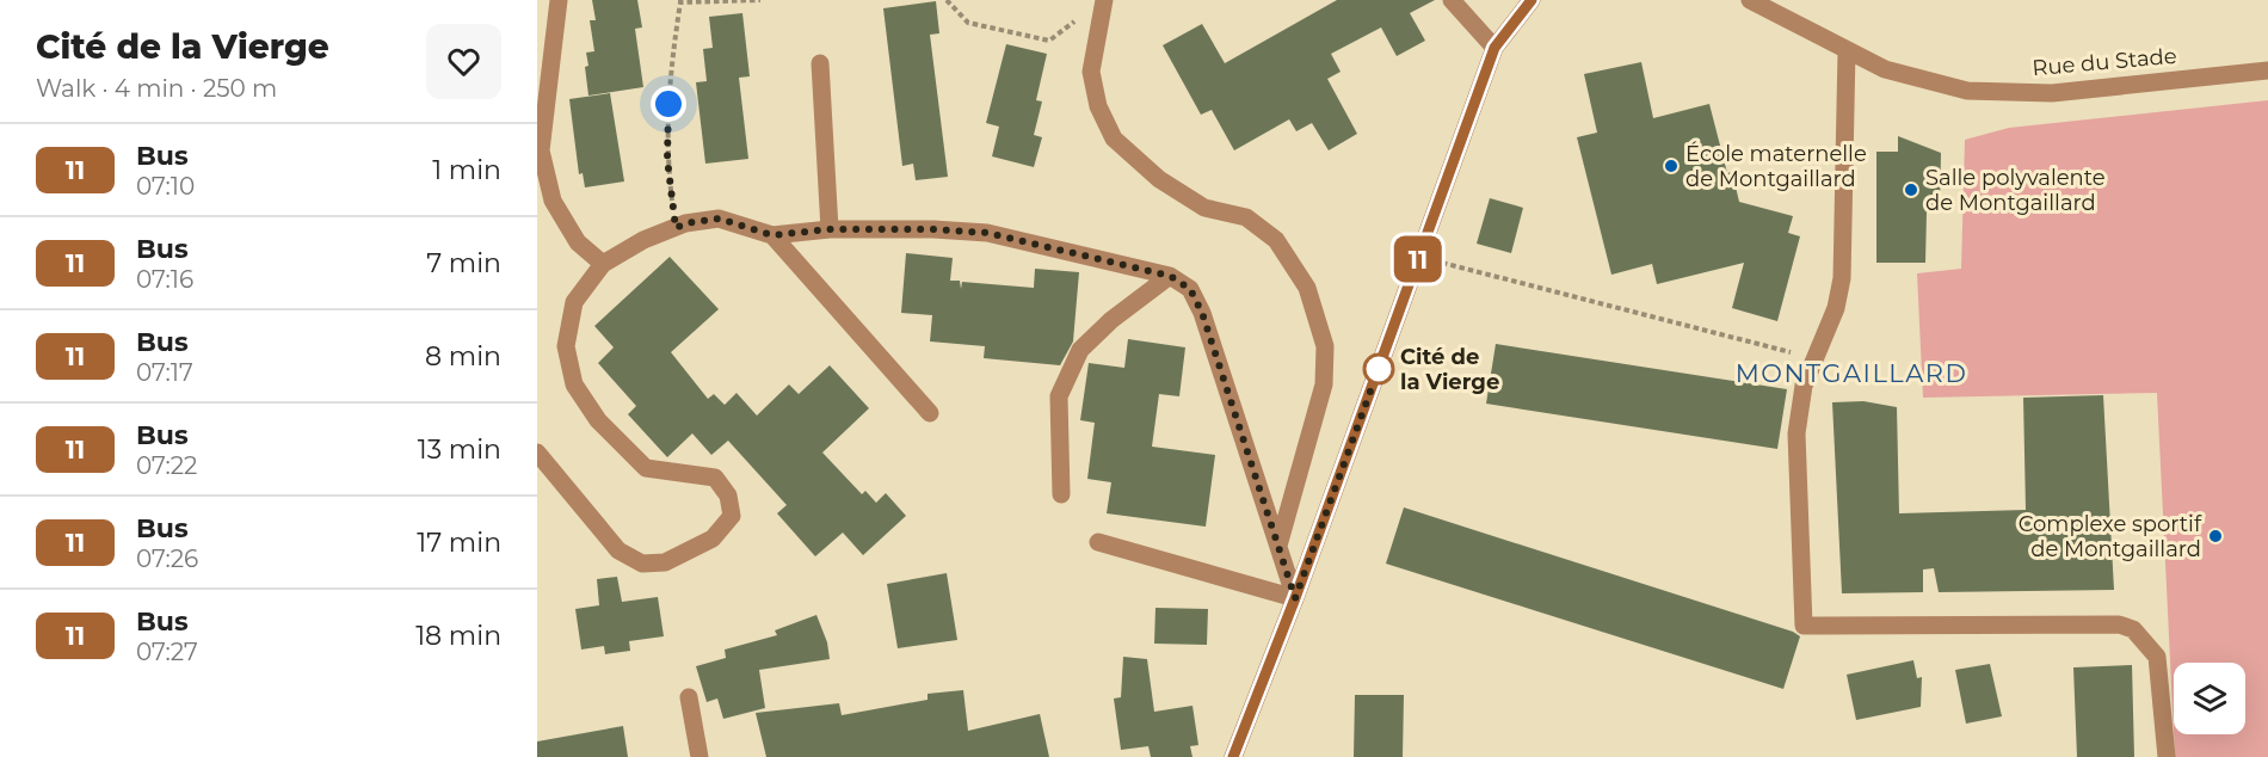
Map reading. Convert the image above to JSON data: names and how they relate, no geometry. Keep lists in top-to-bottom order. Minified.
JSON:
{"streets":{"street":["Rue du Stade"]},"districts":["MONTGAILLARD"],"places":["École maternelle de Montgaillard","Salle polyvalente de Montgaillard","Cité de la Vierge","Complexe sportif de Montgaillard"],"lines":["bus line 11"],"page":{"heading":["Cité de la Vierge","Walk · 4 min · 250 m"],"on_map":"11","list":[{"mark":"11","name":"Bus","note":"07:10","value":"1 min"},{"mark":"11","name":"Bus","note":"07:16","value":"7 min"},{"mark":"11","name":"Bus","note":"07:17","value":"8 min"},{"mark":"11","name":"Bus","note":"07:22","value":"13 min"},{"mark":"11","name":"Bus","note":"07:26","value":"17 min"},{"mark":"11","name":"Bus","note":"07:27","value":"18 min"}]}}
